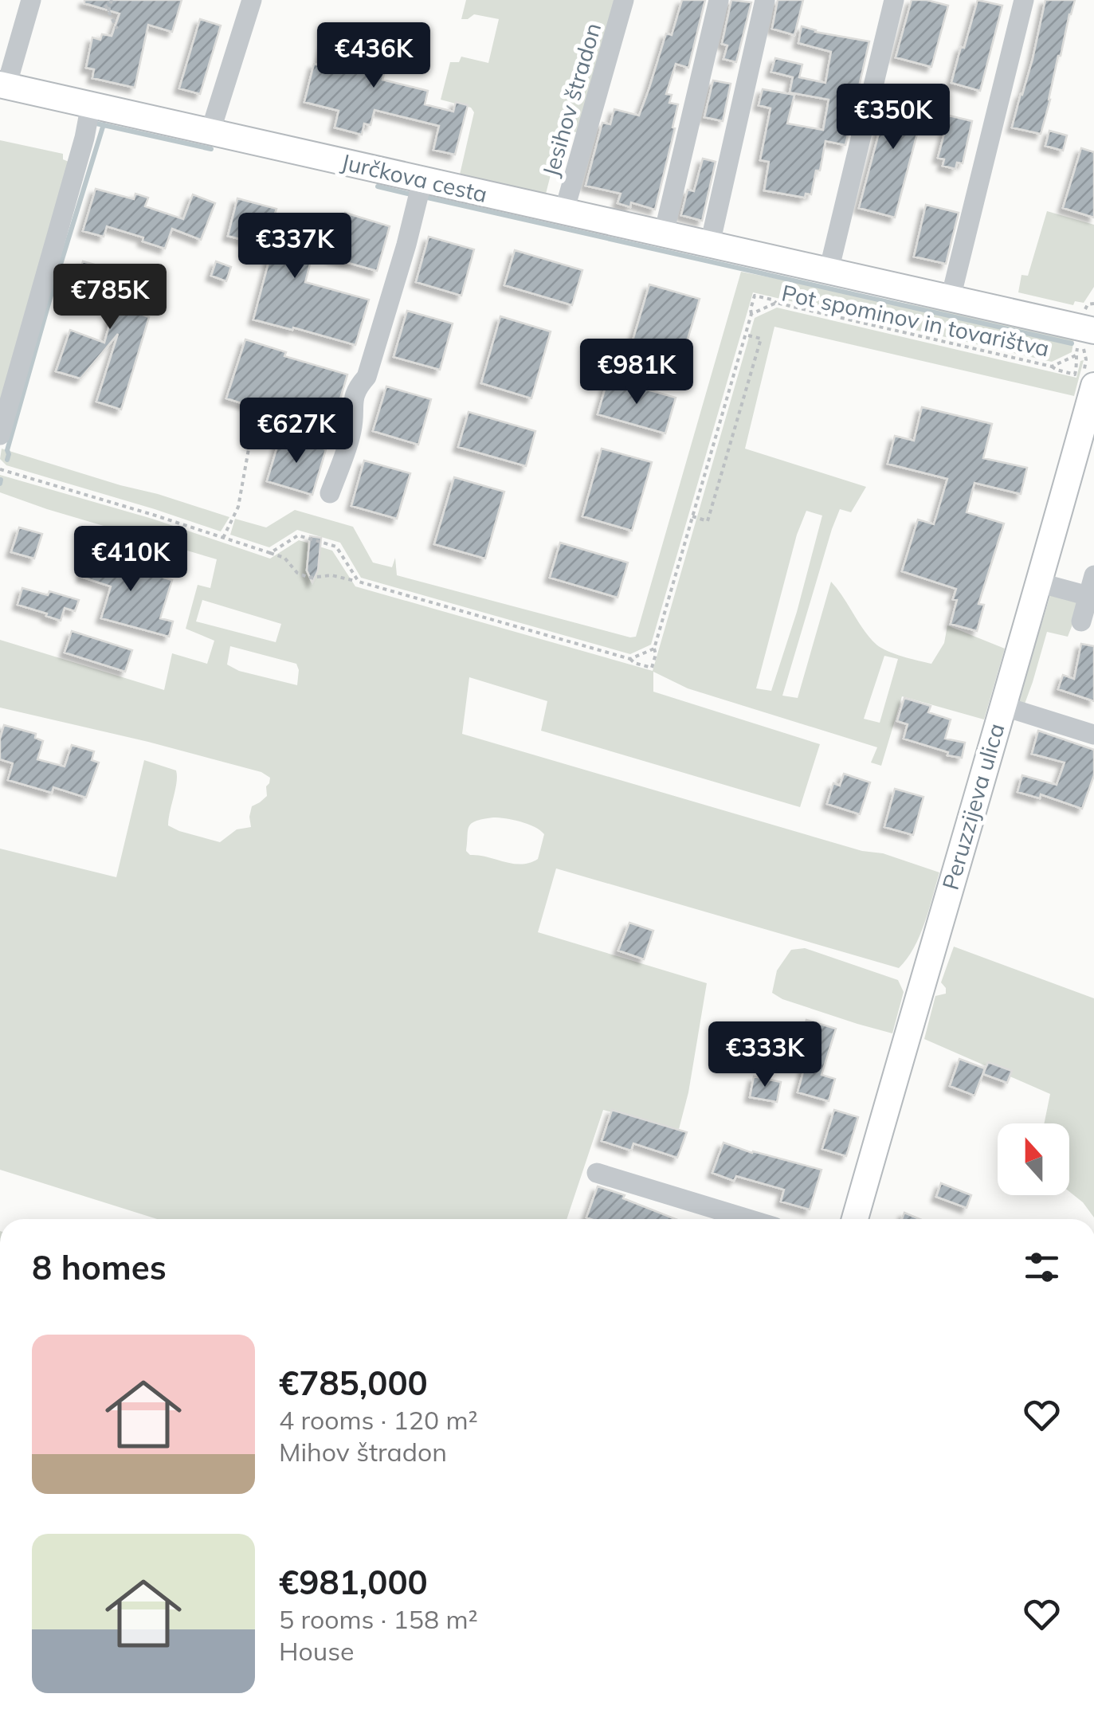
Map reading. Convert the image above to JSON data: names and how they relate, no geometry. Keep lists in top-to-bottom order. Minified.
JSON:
{"streets":{"main road":["Jurčkova cesta","Peruzzijeva ulica"],"street":["Jesihov štradon"],"path":["Pot spominov in tovarištva"]},"crossings":[["Jesihov štradon","Jurčkova cesta"]],"north":"top","page":{"price":["€436K","€350K","€337K","€785K","€981K","€627K","€410K","€333K"],"heading":"8 homes","list":[{"name":"€785,000","note":"4 rooms · 120 m² · Mihov štradon"},{"name":"€981,000","note":"5 rooms · 158 m² · House"}]}}
